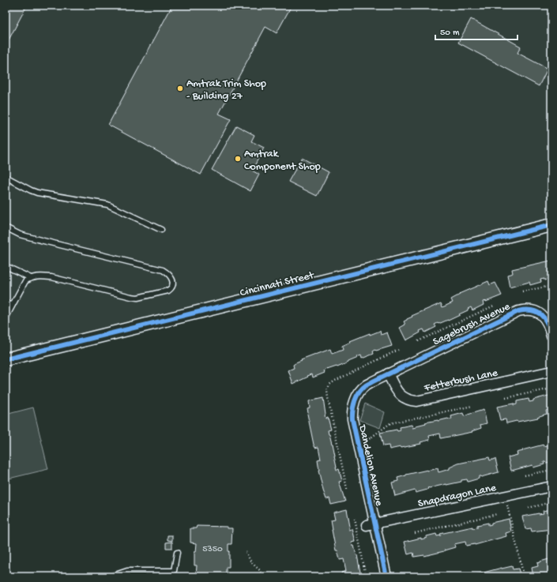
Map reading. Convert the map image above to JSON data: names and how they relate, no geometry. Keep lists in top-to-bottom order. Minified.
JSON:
{"streets":{"street":["Cincinnati Street","Sagebrush Avenue","Fetterbush Lane","Dandelion Avenue","Snapdragon Lane"]},"crossings":[["Sagebrush Avenue","Fetterbush Lane"],["Sagebrush Avenue","Dandelion Avenue"],["Fetterbush Lane","Dandelion Avenue"],["Dandelion Avenue","Snapdragon Lane"]],"places":["Amtrak Trim Shop - Building 27","Amtrak Component Shop"],"house_numbers":["5350"],"scale_bar":"50 m"}
